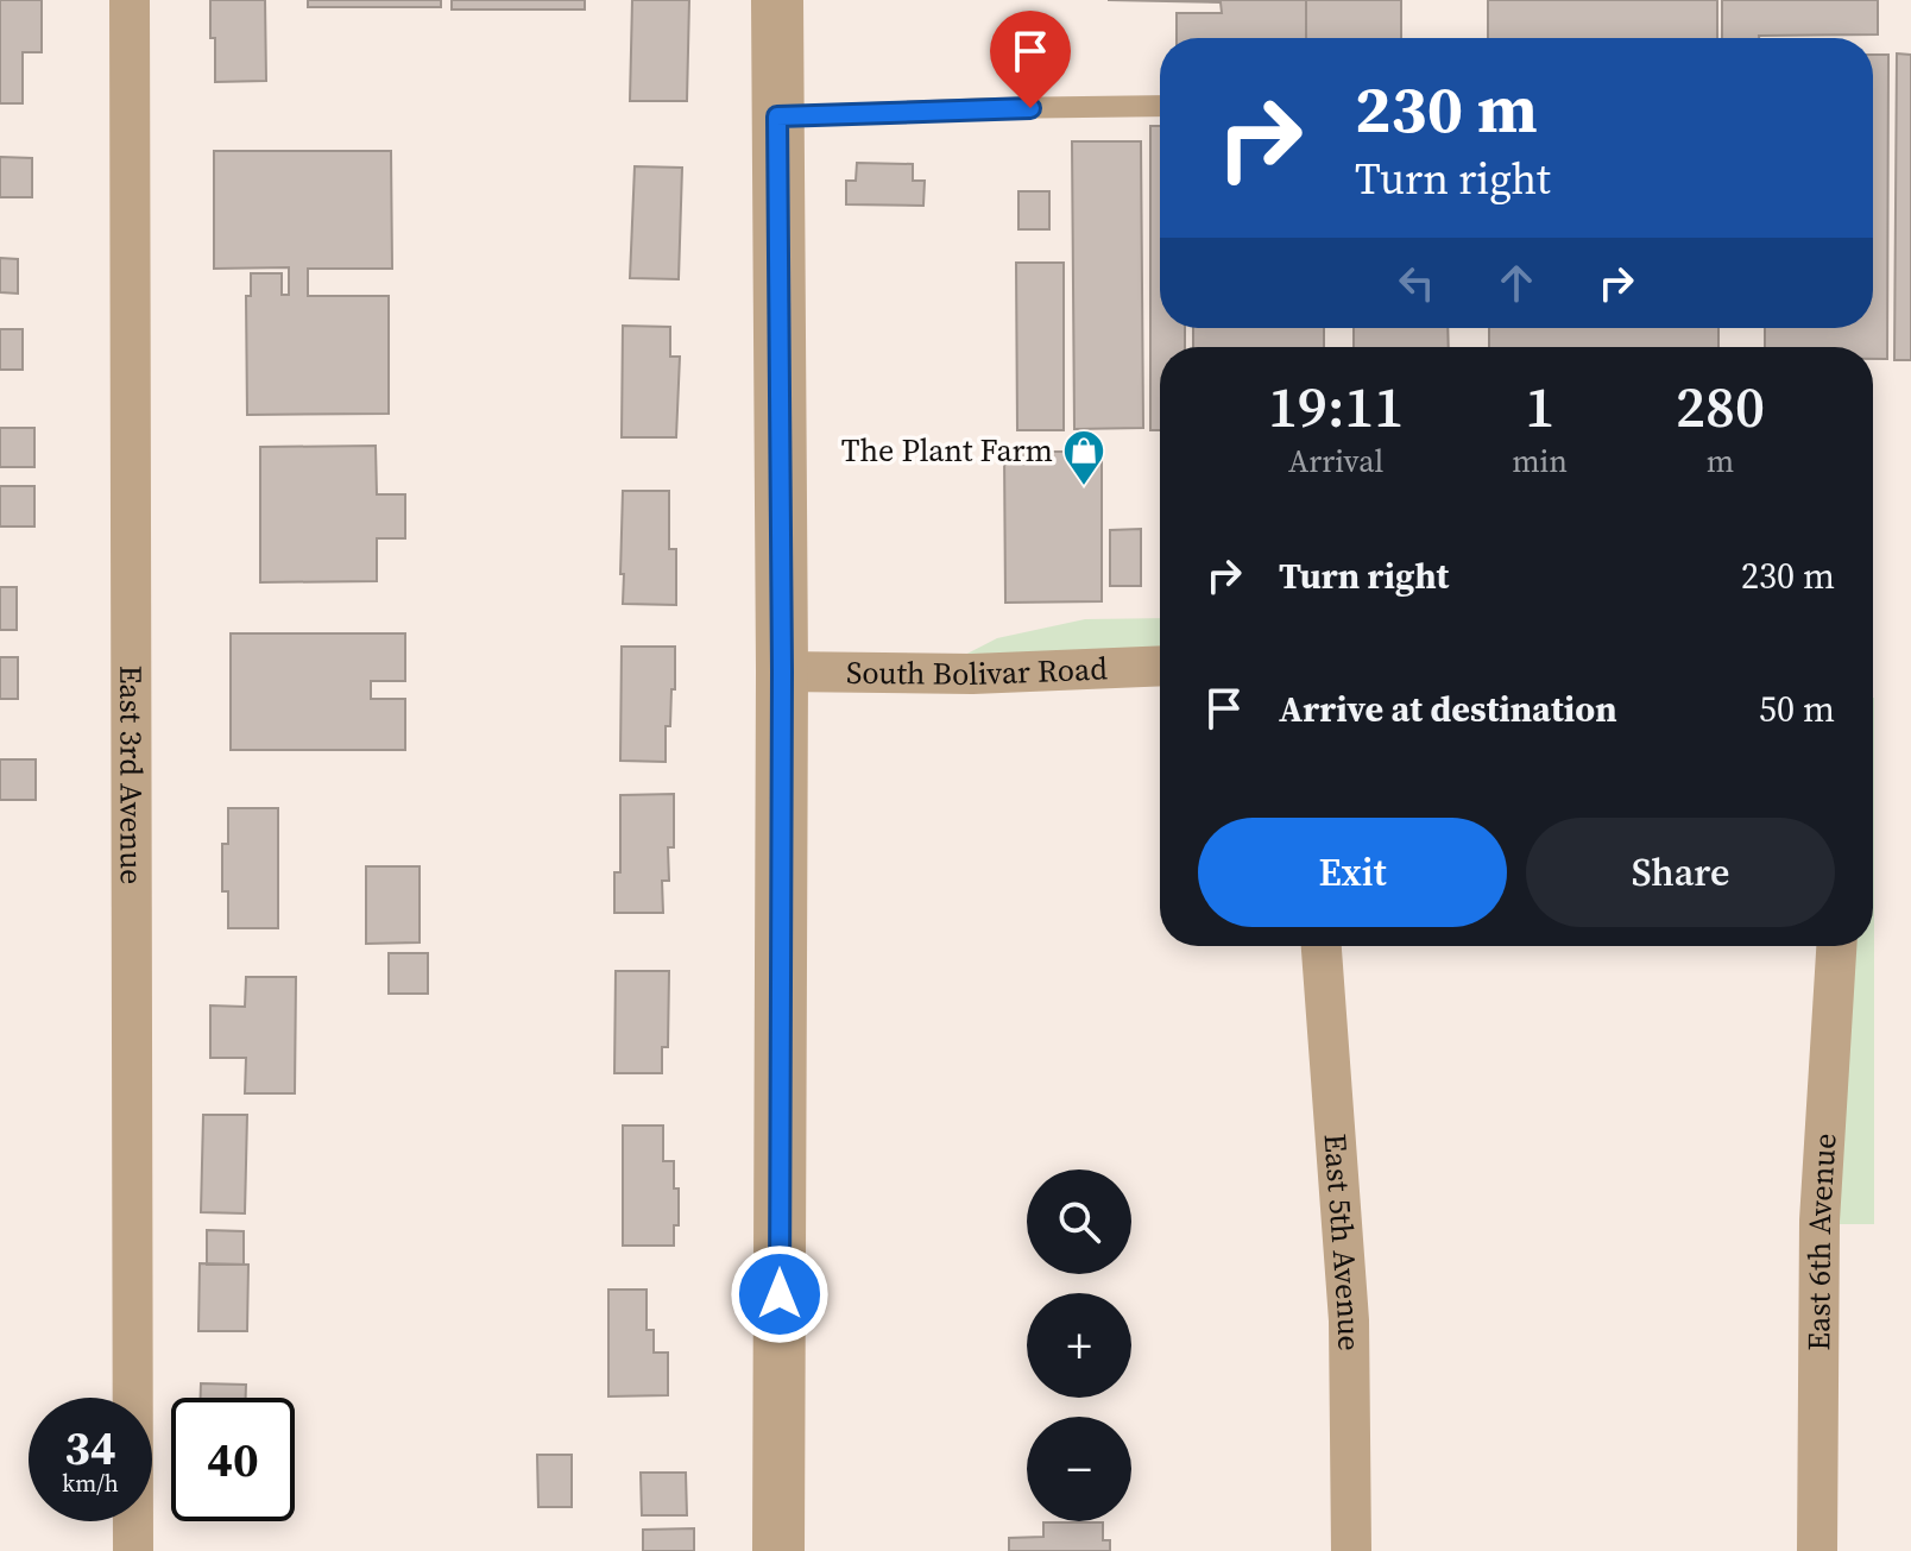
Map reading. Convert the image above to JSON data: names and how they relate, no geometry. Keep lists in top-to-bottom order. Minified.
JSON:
{"streets":{"street":["South Bolivar Road","East 3rd Avenue","East 5th Avenue","East 6th Avenue"]},"places":{"shop":["The Plant Farm"]},"page":{"turn":["230 m","Turn right"],"eta":["19:11","Arrival","1","min","280","m"],"list":[{"name":"Turn right","value":"230 m"},{"name":"Arrive at destination","value":"50 m"}],"buttons":["Exit","Share"],"map_buttons":["+","−"],"speed":"34 km/h","limit":"40"}}
